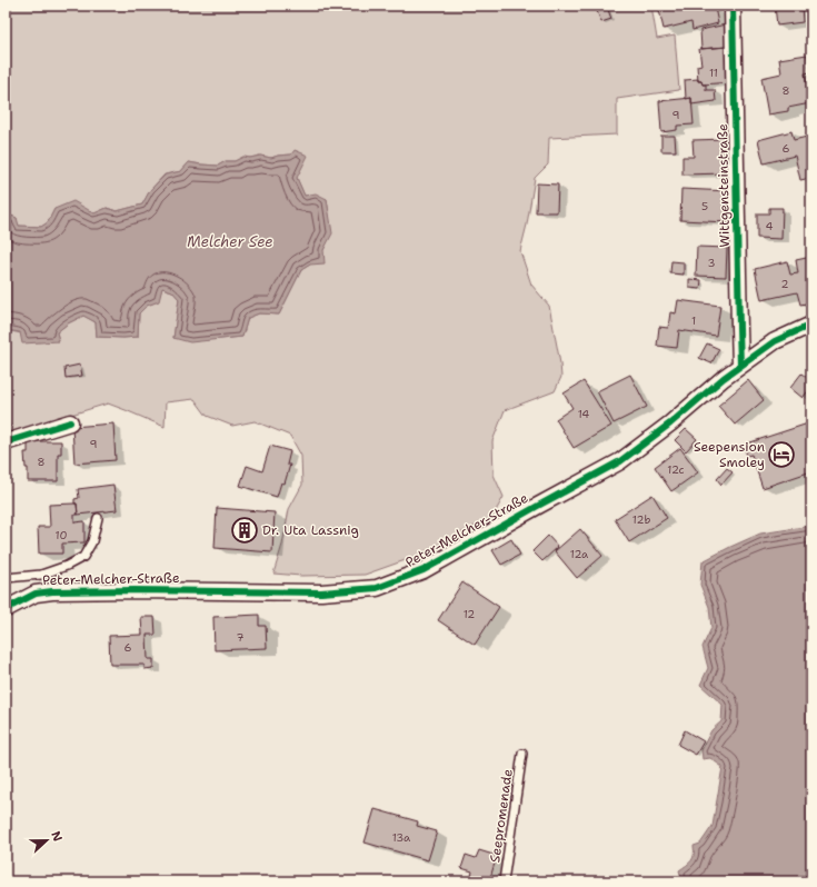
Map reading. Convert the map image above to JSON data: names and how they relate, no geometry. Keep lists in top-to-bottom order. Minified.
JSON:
{"streets":{"street":["Wittgensteinstraße","Peter-Melcher-Straße"],"lane":["Seepromenade"]},"crossings":[["Wittgensteinstraße","Peter-Melcher-Straße"]],"water":["Melcher See"],"places":{"hotel":["Seepension Smoley"],"building":["Dr. Uta Lassnig"]},"house_numbers":["11","8","9","6","5","4","3","2","1","14","9","8","12c","12b","10","12a","12","7","6","13a"],"north":"right"}
